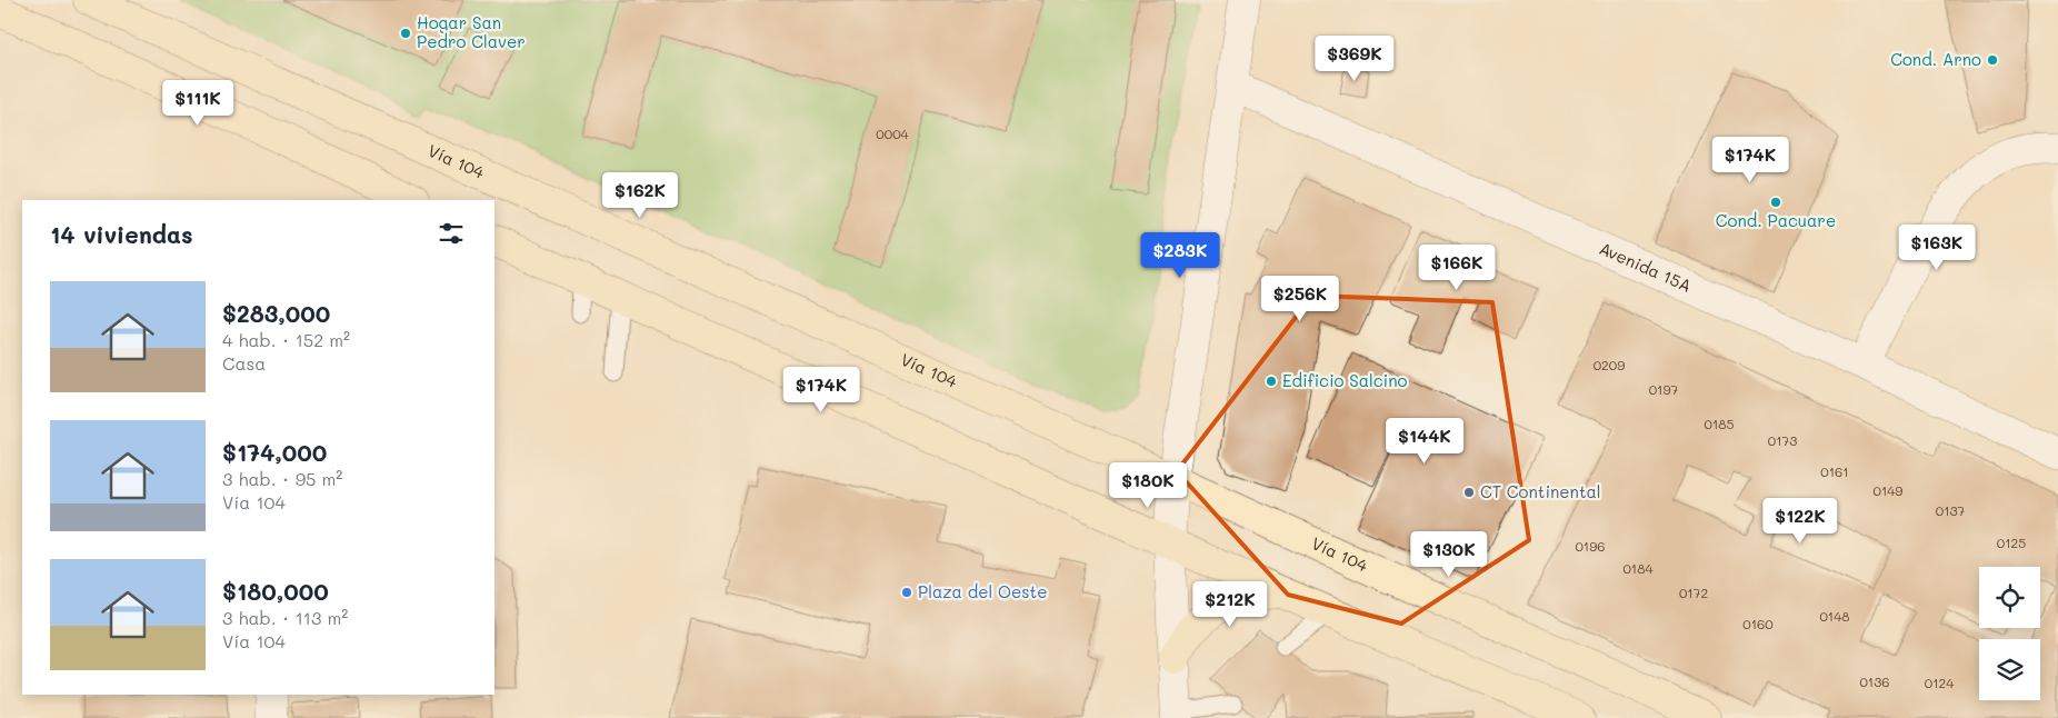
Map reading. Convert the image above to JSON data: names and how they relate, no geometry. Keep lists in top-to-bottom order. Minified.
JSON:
{"streets":{"main road":["Vía 104"],"street":["Avenida 15A"]},"places":["Hogar San Pedro Claver","Cond. Arno","Cond. Pacuare","Edificio Salcino","CT Continental","Plaza del Oeste"],"house_numbers":["0004","0209","0197","0185","0173","0161","0149","0137","0125","0196","0184","0172","0148","0160","0136","0124"],"page":{"price":["$369K","$111K","$174K","$162K","$163K","$283K","$166K","$256K","$174K","$144K","$180K","$122K","$130K","$212K"],"heading":"14 viviendas","list":[{"name":"$283,000","note":"4 hab. · 152 m² · Casa"},{"name":"$174,000","note":"3 hab. · 95 m² · Vía 104"},{"name":"$180,000","note":"3 hab. · 113 m² · Vía 104"}]}}
